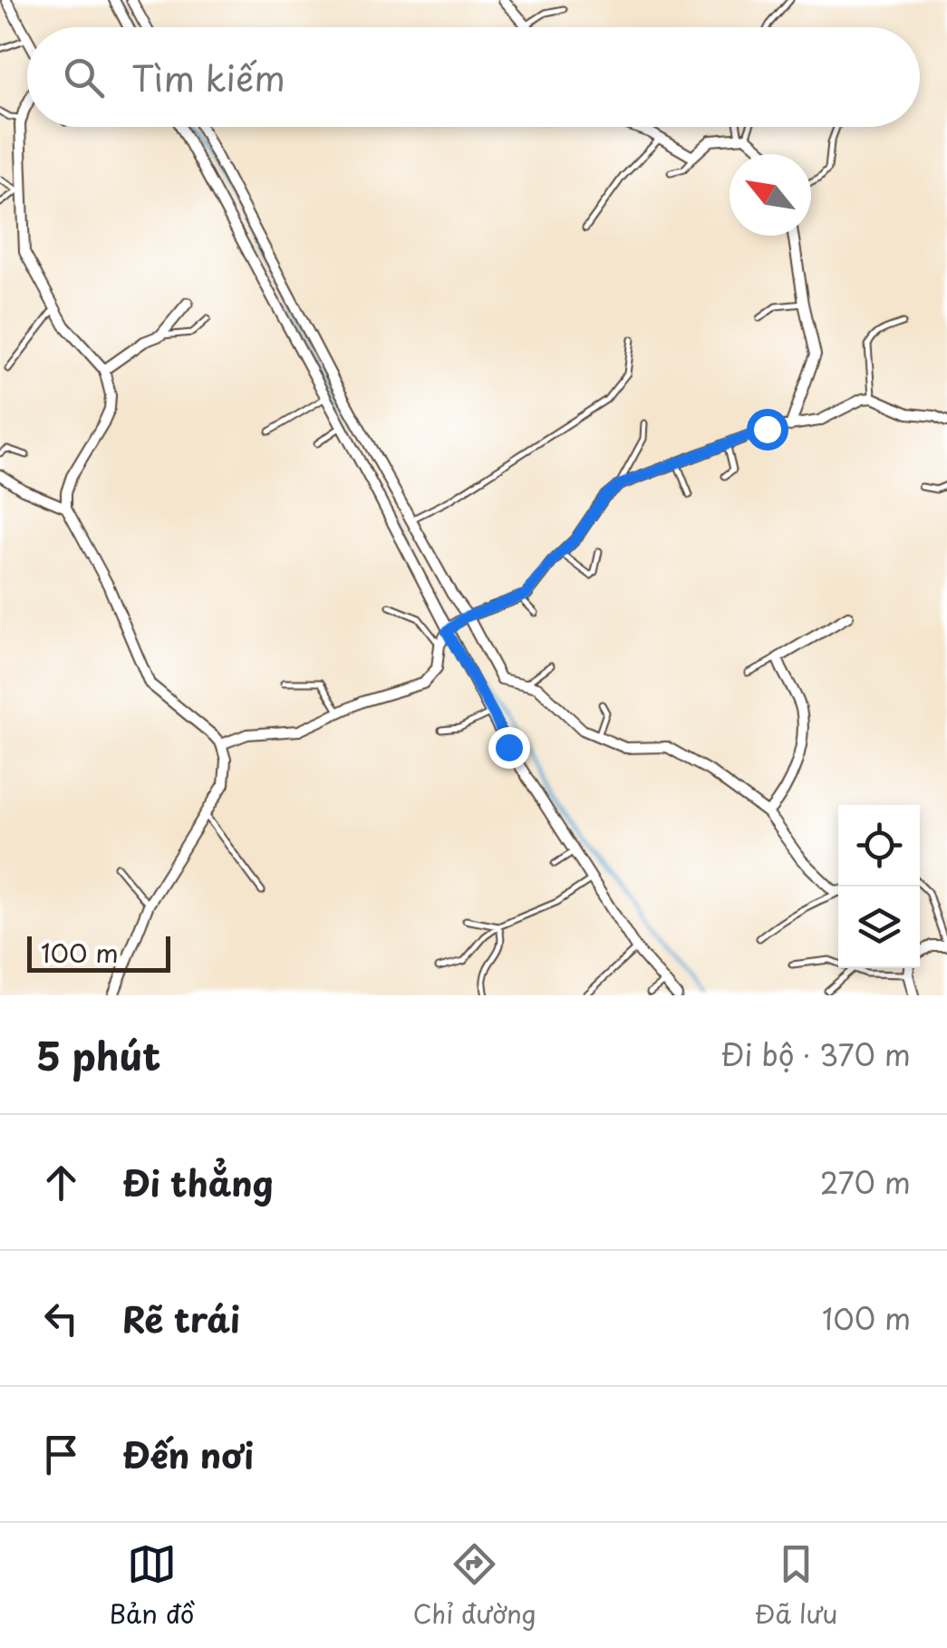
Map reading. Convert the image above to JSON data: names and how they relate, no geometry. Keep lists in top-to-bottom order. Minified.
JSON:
{"scale_bar":"100 m","north":"top left","page":{"search":"Tìm kiếm","scale":"100 m","heading":["5 phút","Đi bộ · 370 m"],"list":[["Đi thẳng","270 m"],["Rẽ trái","100 m"],"Đến nơi"],"nav":["Bản đồ","Chỉ đường","Đã lưu"]}}
